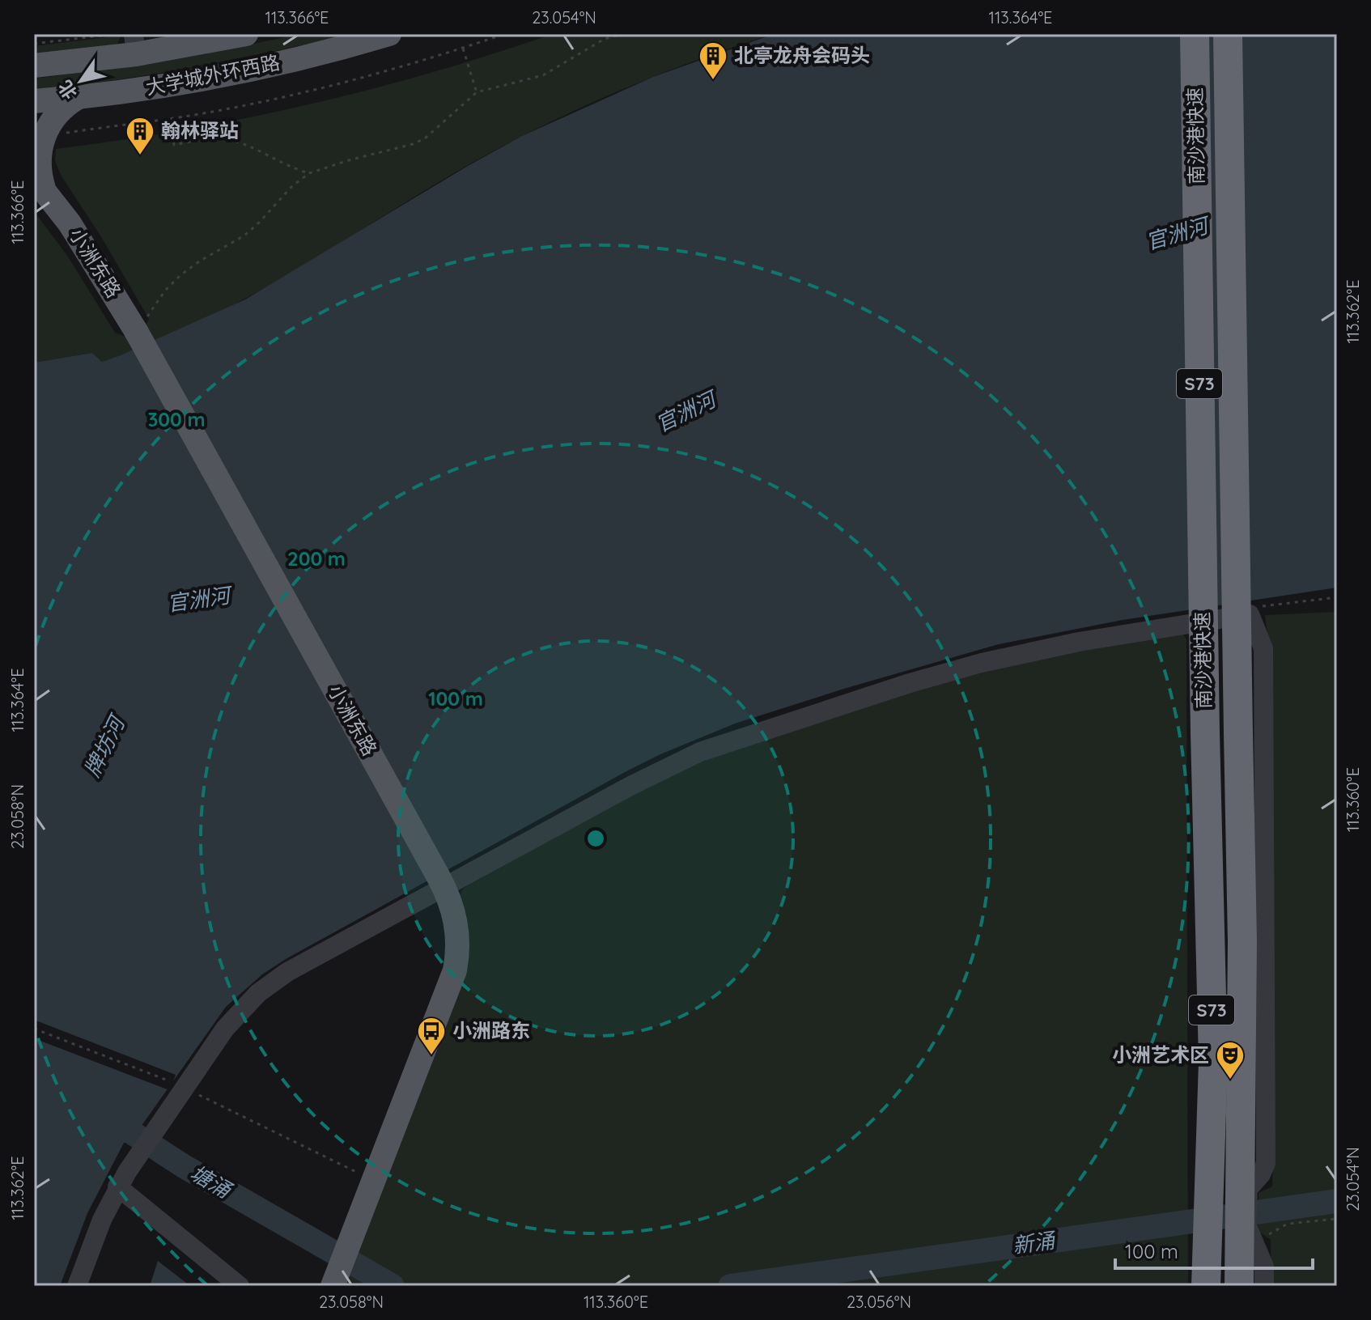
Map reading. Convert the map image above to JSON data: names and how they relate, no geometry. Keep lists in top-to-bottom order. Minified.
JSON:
{"streets":{"highway":["南沙港快速","S73"],"main road":["大学城外环西路","小洲东路"]},"crossings":[["大学城外环西路","小洲东路"]],"water":["官洲河","牌坊河","塘涌","新涌"],"places":{"building":["北亭龙舟会码头","翰林驿站"],"bus stop":["小洲路东"],"theatre":["小洲艺术区"]},"scale_bar":"100 m","north":"bottom left","coordinates":["113.366°E","23.054°N","113.364°E","113.362°E","113.360°E","23.058°N","23.056°N"],"rings":["300 m","200 m","100 m"]}
